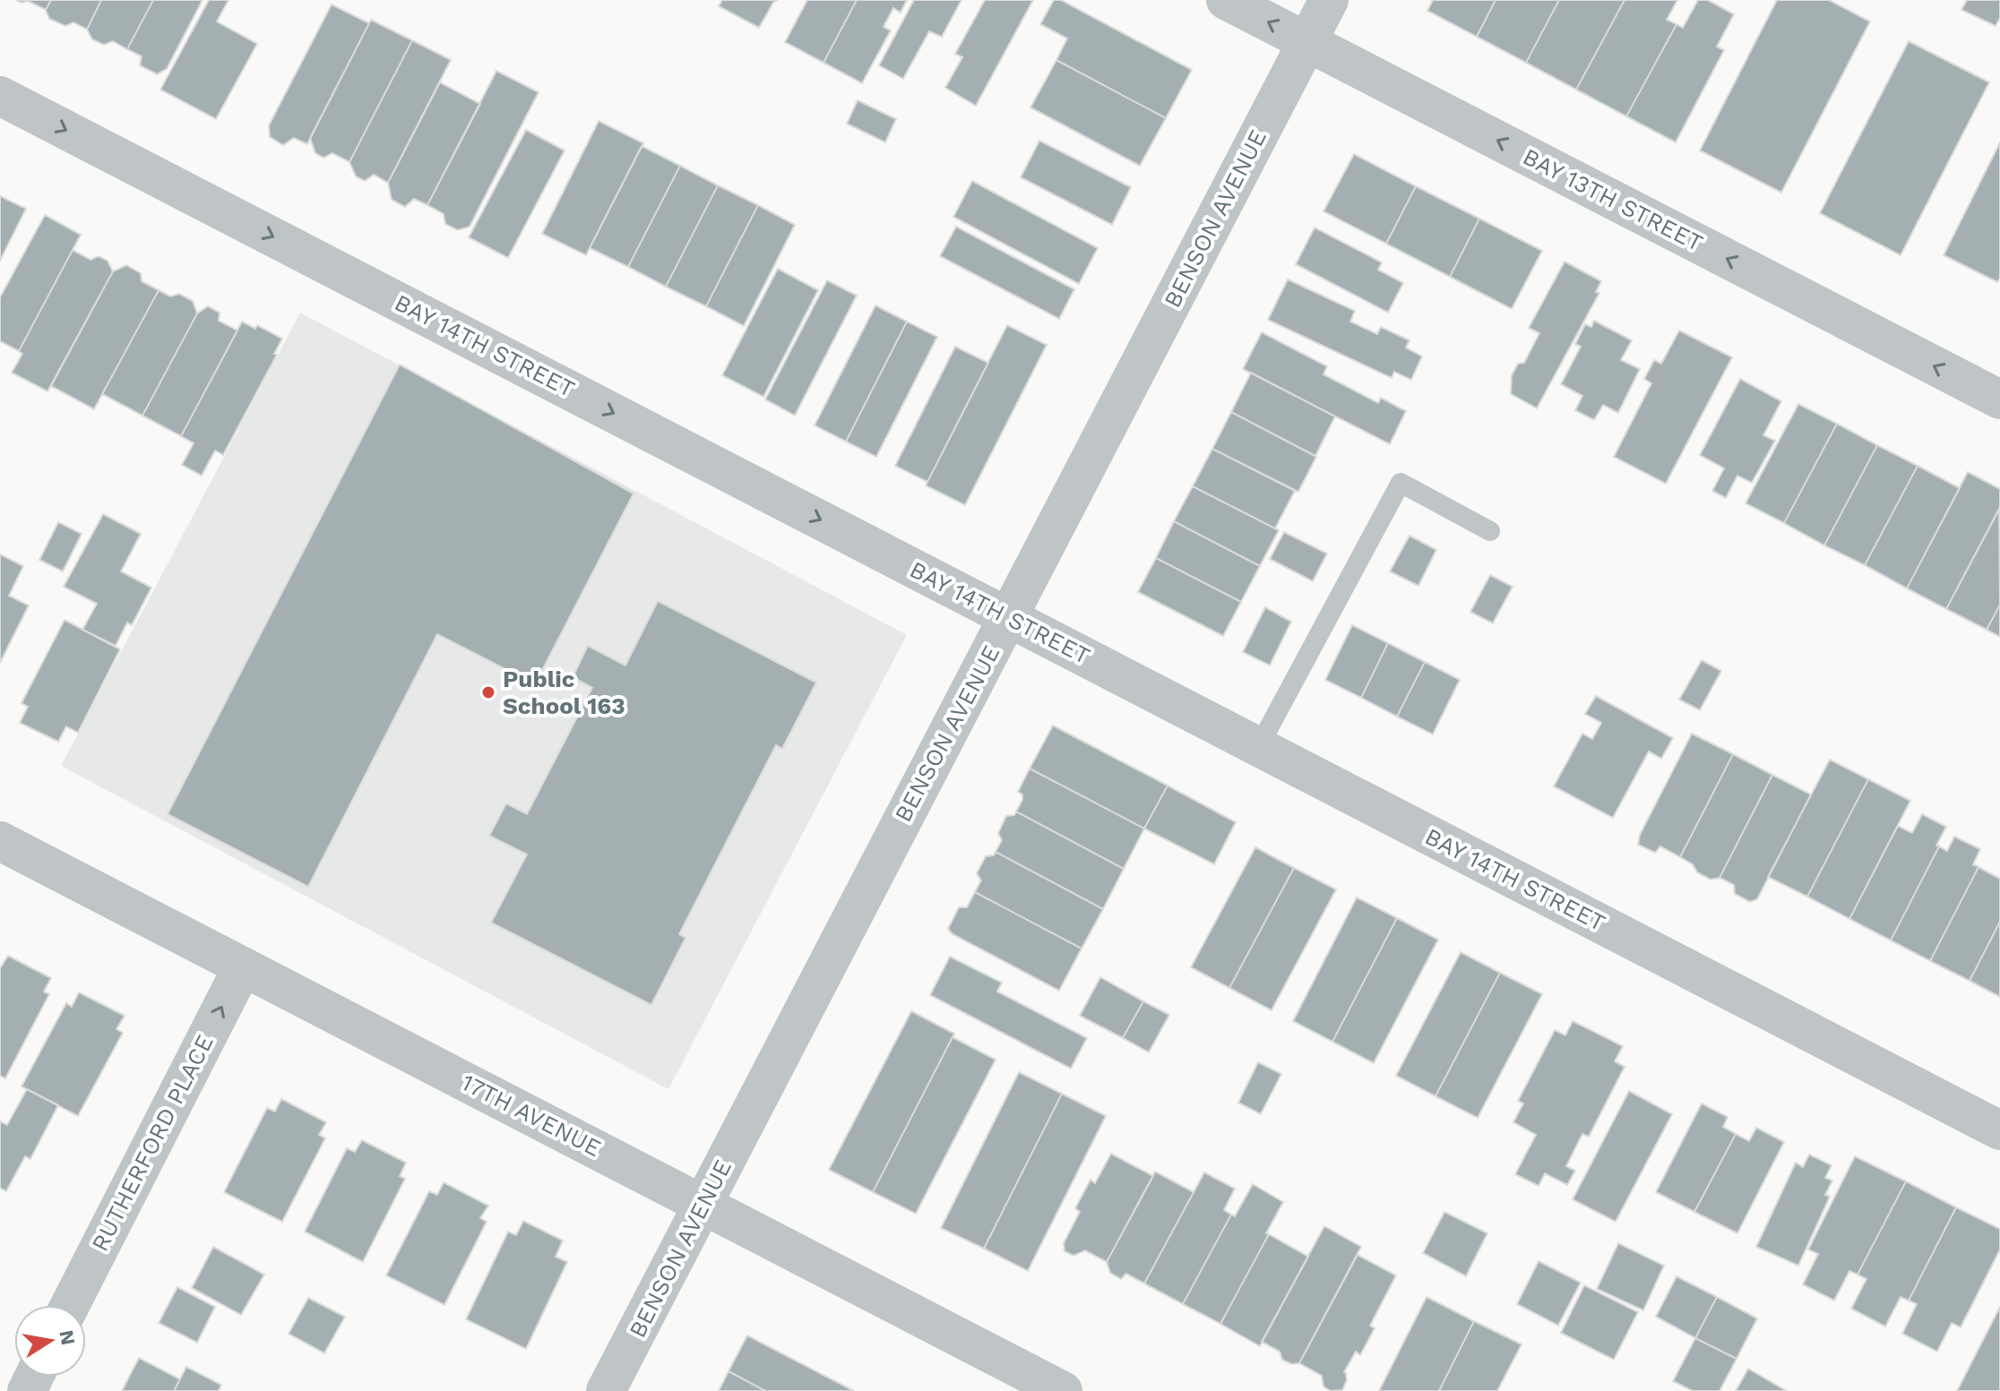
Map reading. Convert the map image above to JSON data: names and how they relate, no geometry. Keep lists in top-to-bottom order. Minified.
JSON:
{"streets":{"street":["BAY 13TH STREET","BENSON AVENUE","BAY 14TH STREET","17TH AVENUE","RUTHERFORD PLACE"]},"crossings":[["BAY 13TH STREET","BENSON AVENUE"],["BENSON AVENUE","BAY 14TH STREET"],["BENSON AVENUE","17TH AVENUE"],["17TH AVENUE","RUTHERFORD PLACE"]],"one_way":["BAY 13TH STREET","BAY 14TH STREET","RUTHERFORD PLACE"],"places":["Public School 163"],"north":"right"}
